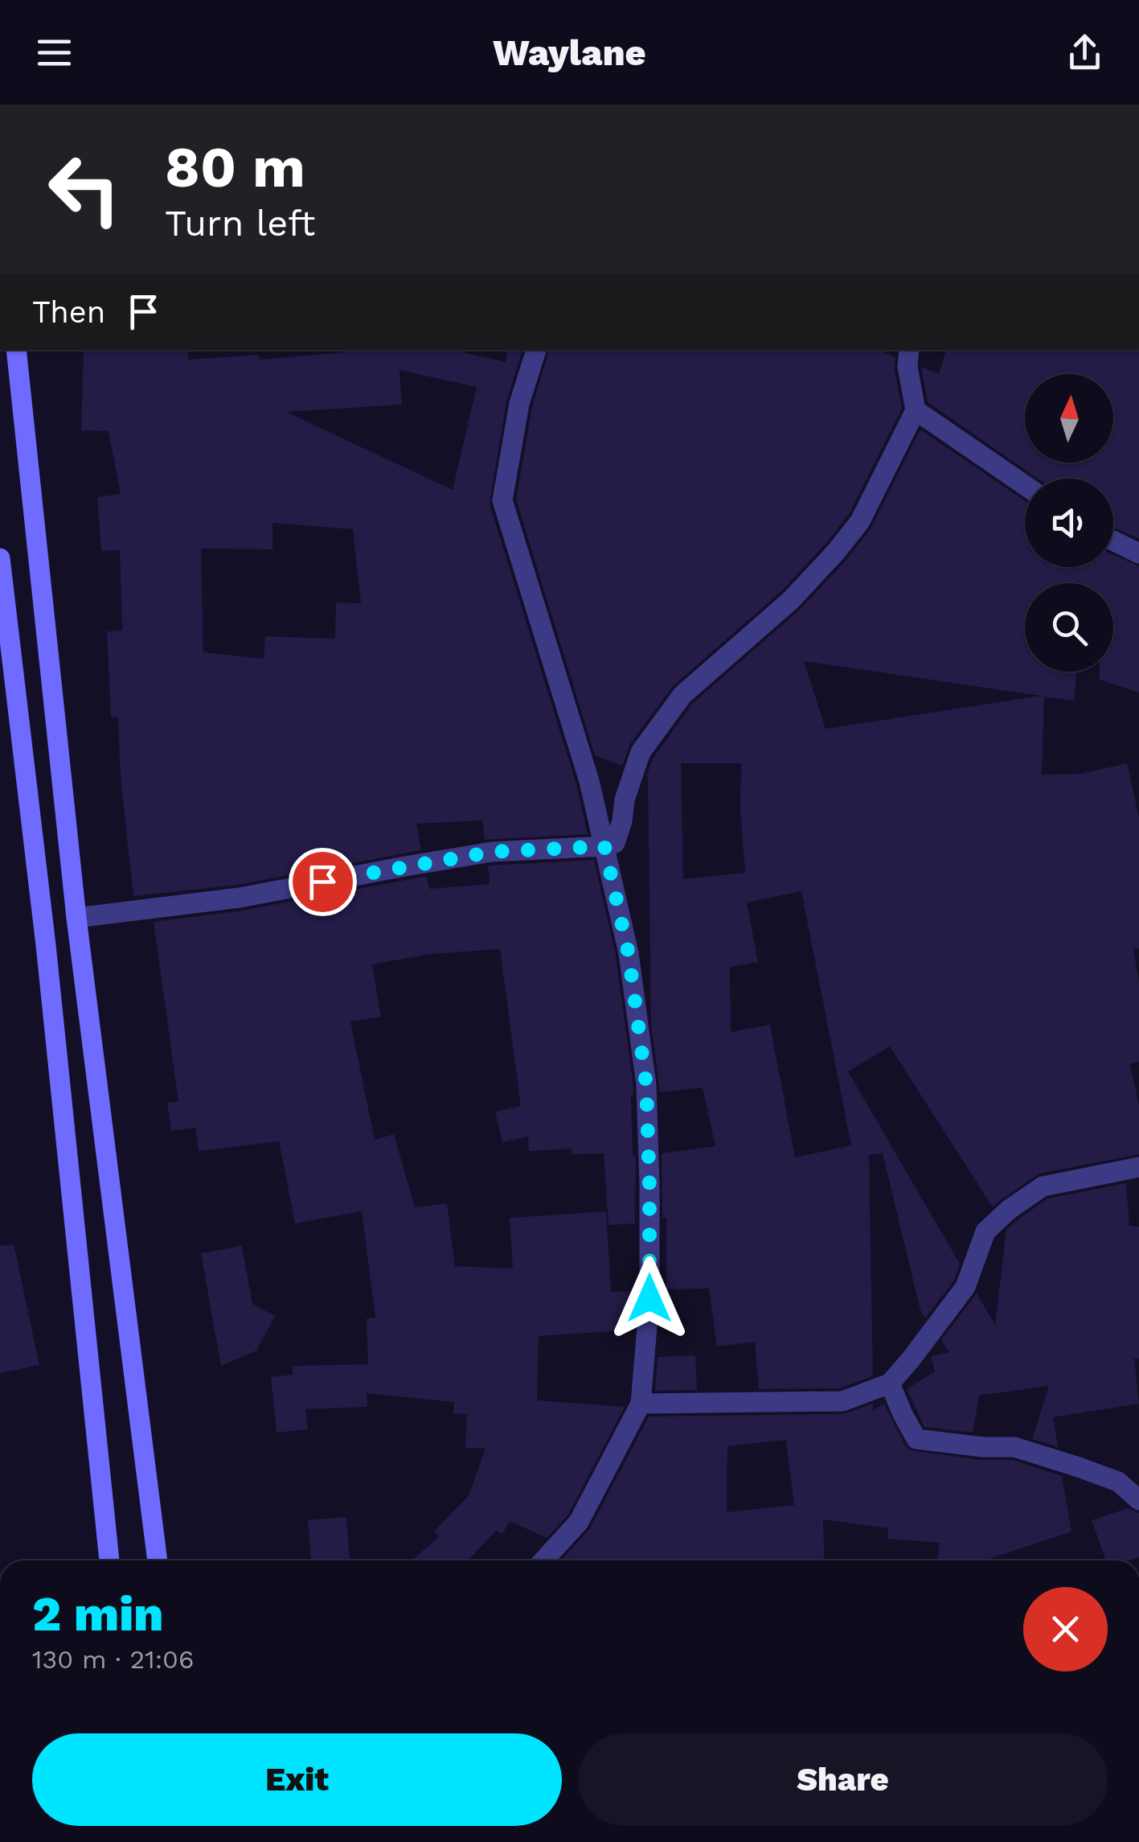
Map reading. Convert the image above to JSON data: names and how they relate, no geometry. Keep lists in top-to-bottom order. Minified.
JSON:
{"north":"top","page":{"header":"Waylane","turn":["80 m","Turn left"],"then":"Then","heading":["2 min","130 m · 21:06"],"buttons":["Exit","Share"]}}
